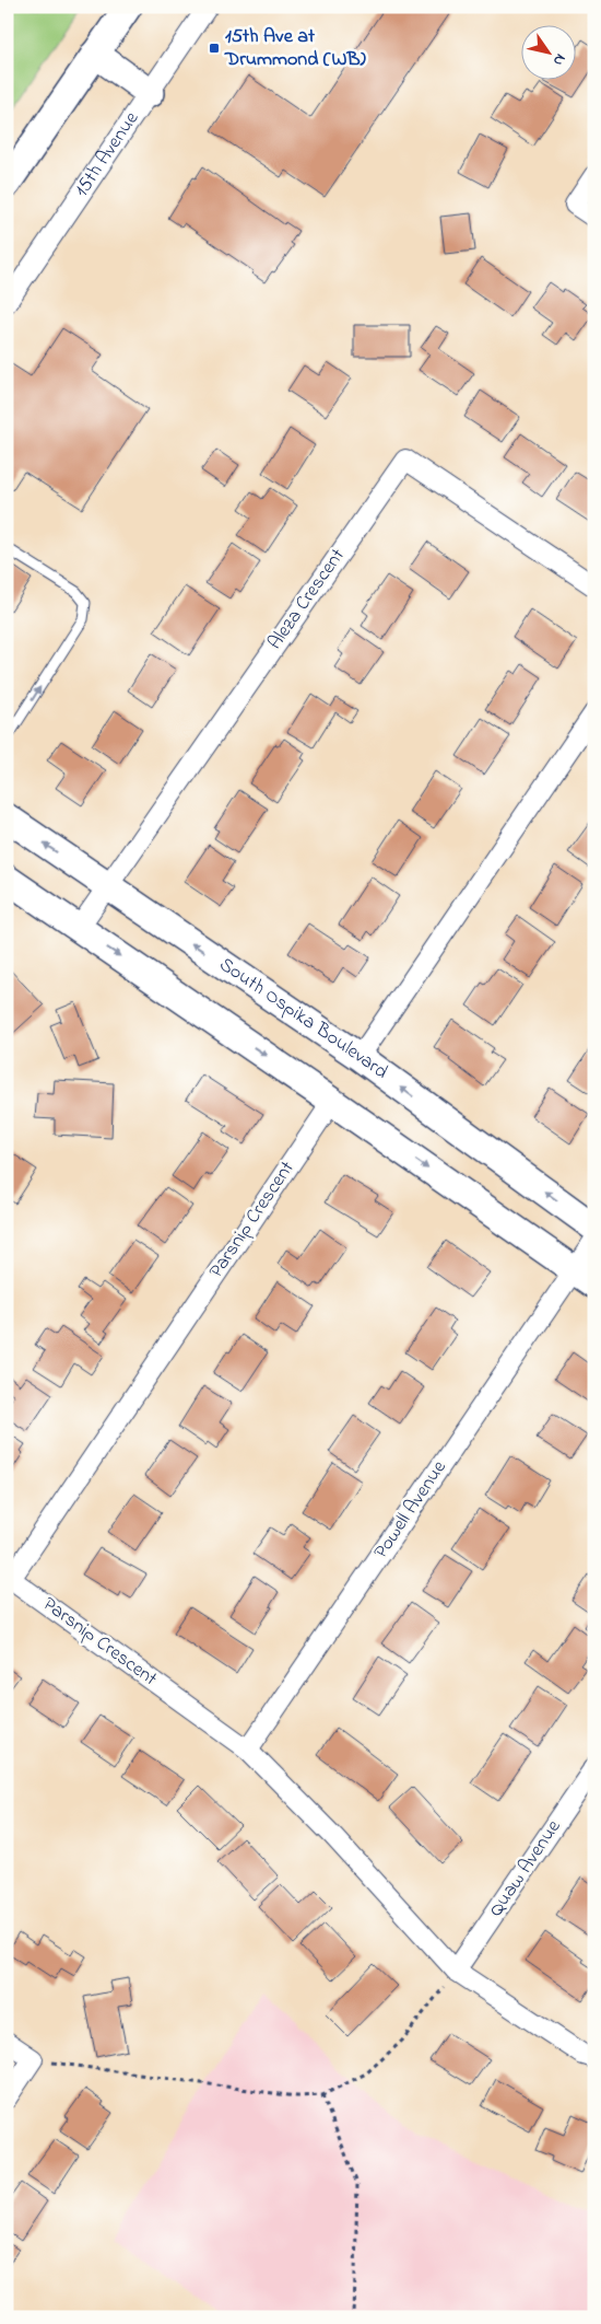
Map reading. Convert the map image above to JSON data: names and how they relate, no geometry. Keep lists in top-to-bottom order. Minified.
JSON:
{"streets":{"main road":["South Ospika Boulevard"],"street":["15th Avenue","Aleza Crescent","Parsnip Crescent","Powell Avenue","Quaw Avenue"]},"crossings":[["Aleza Crescent","South Ospika Boulevard"],["Parsnip Crescent","Powell Avenue"],["Parsnip Crescent","Quaw Avenue"]],"places":{"transit":["15th Ave at Drummond (WB)"]},"north":"bottom right"}
